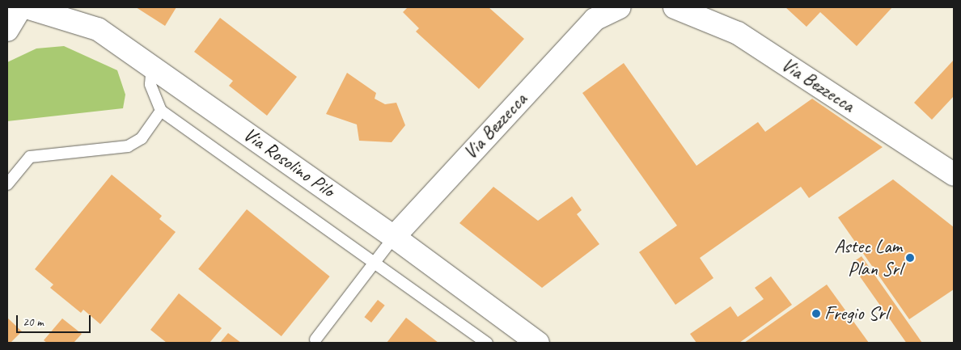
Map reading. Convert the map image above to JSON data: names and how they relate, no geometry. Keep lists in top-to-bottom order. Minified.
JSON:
{"streets":{"street":["Via Bezzecca","Via Rosolino Pilo"]},"crossings":[["Via Bezzecca","Via Rosolino Pilo"]],"places":["Astec Lam Plan Srl","Fregio Srl"],"scale_bar":"20 m"}
